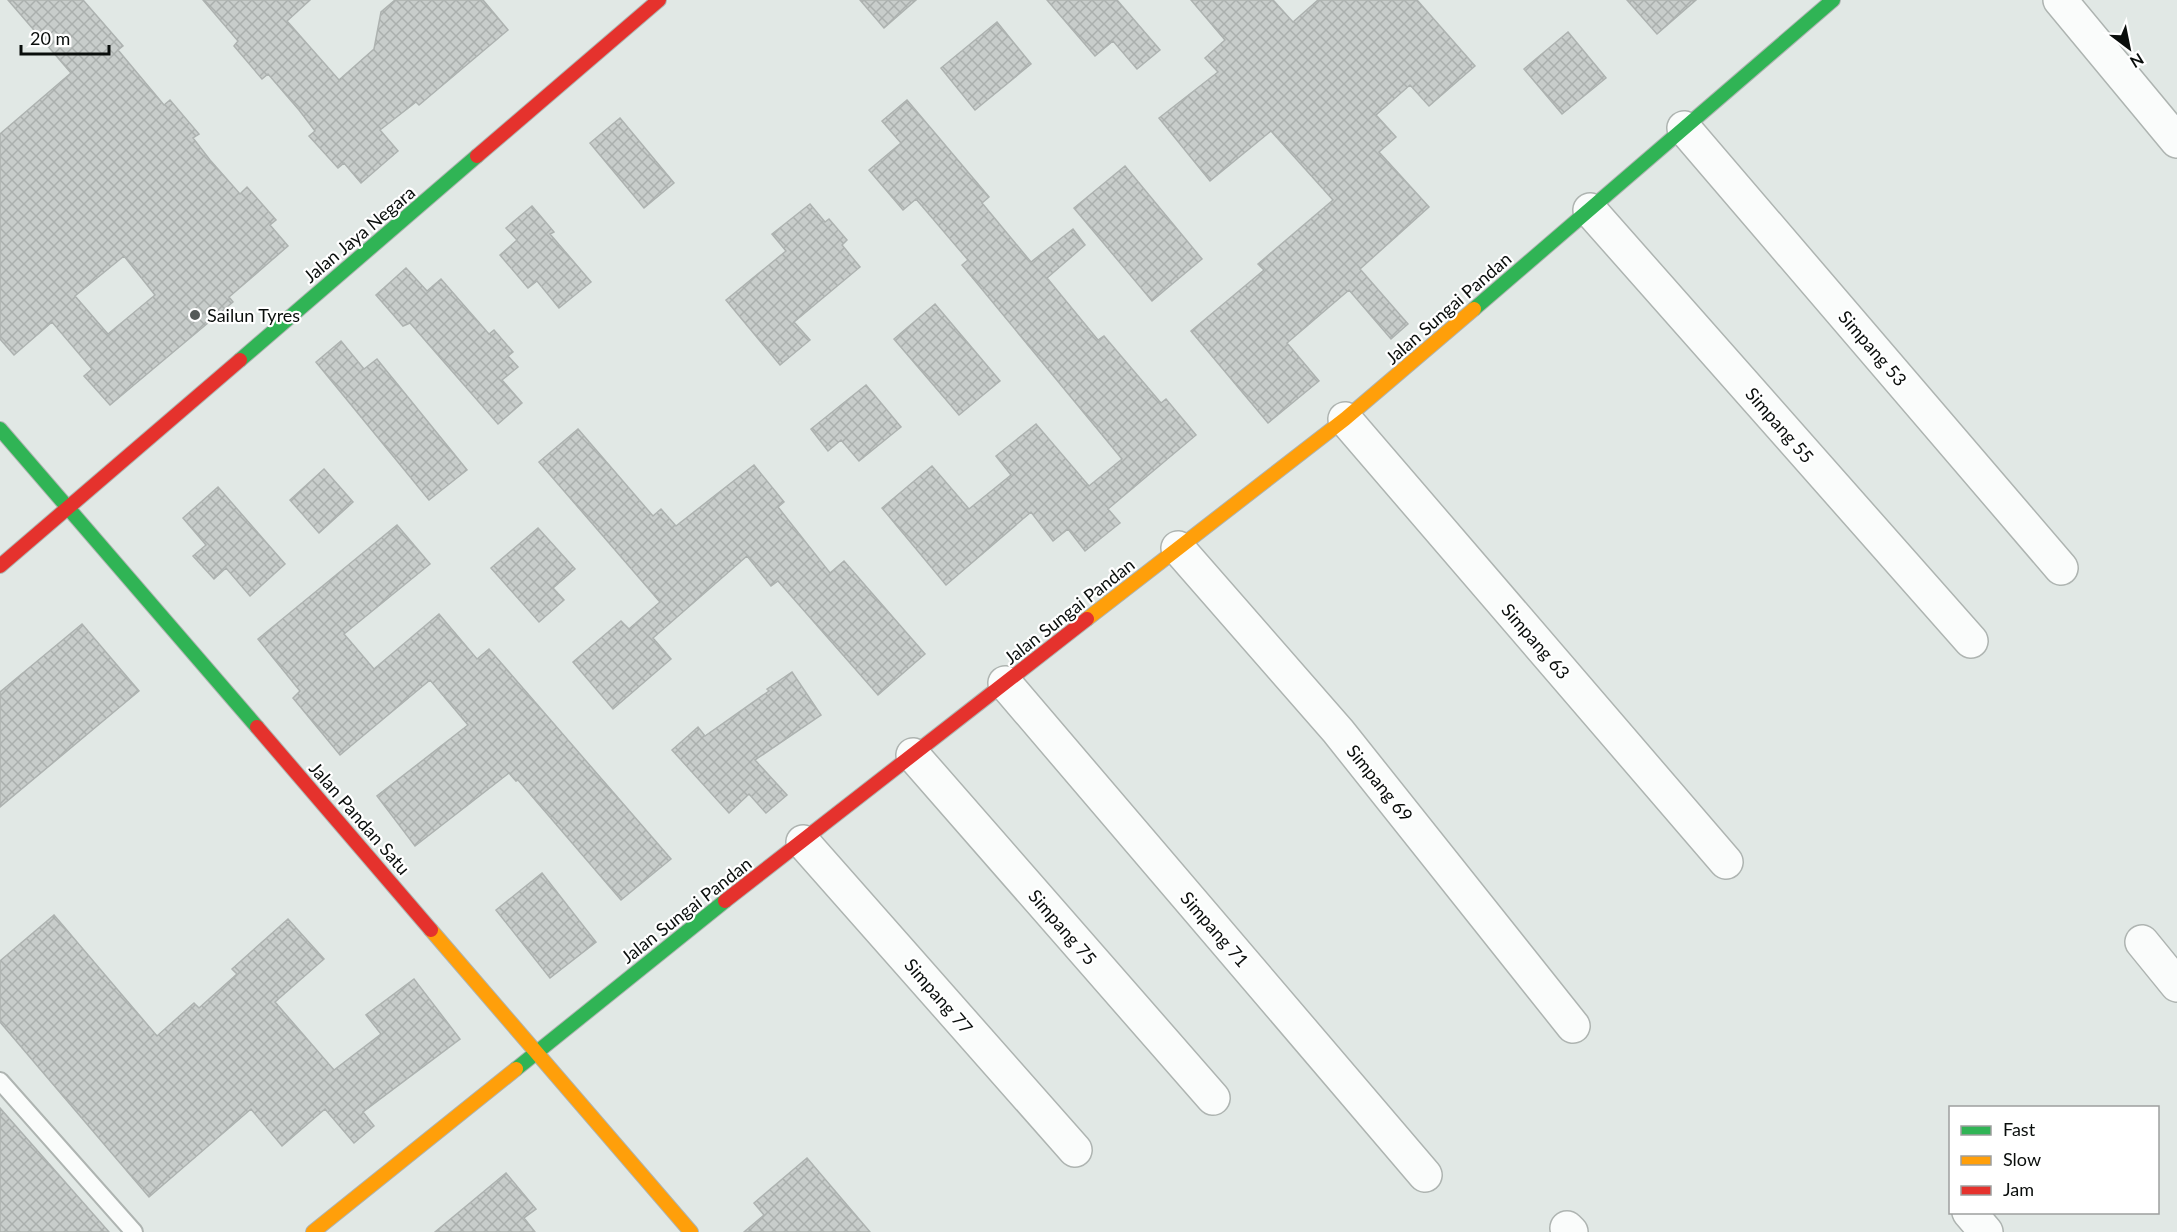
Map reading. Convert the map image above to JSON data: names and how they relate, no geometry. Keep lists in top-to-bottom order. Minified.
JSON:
{"streets":{"street":["Jalan Jaya Negara","Jalan Sungai Pandan","Simpang 53","Simpang 55","Simpang 63","Simpang 69","Jalan Pandan Satu","Simpang 75","Simpang 71","Simpang 77"]},"crossings":[["Jalan Jaya Negara","Jalan Pandan Satu"],["Jalan Sungai Pandan","Simpang 53"],["Jalan Sungai Pandan","Simpang 55"],["Jalan Sungai Pandan","Simpang 63"],["Jalan Sungai Pandan","Simpang 69"],["Jalan Sungai Pandan","Jalan Pandan Satu"],["Jalan Sungai Pandan","Simpang 75"],["Jalan Sungai Pandan","Simpang 71"],["Jalan Sungai Pandan","Simpang 77"]],"places":["Sailun Tyres"],"legend":["Fast","Slow","Jam"],"scale_bar":"20 m","north":"bottom right"}
